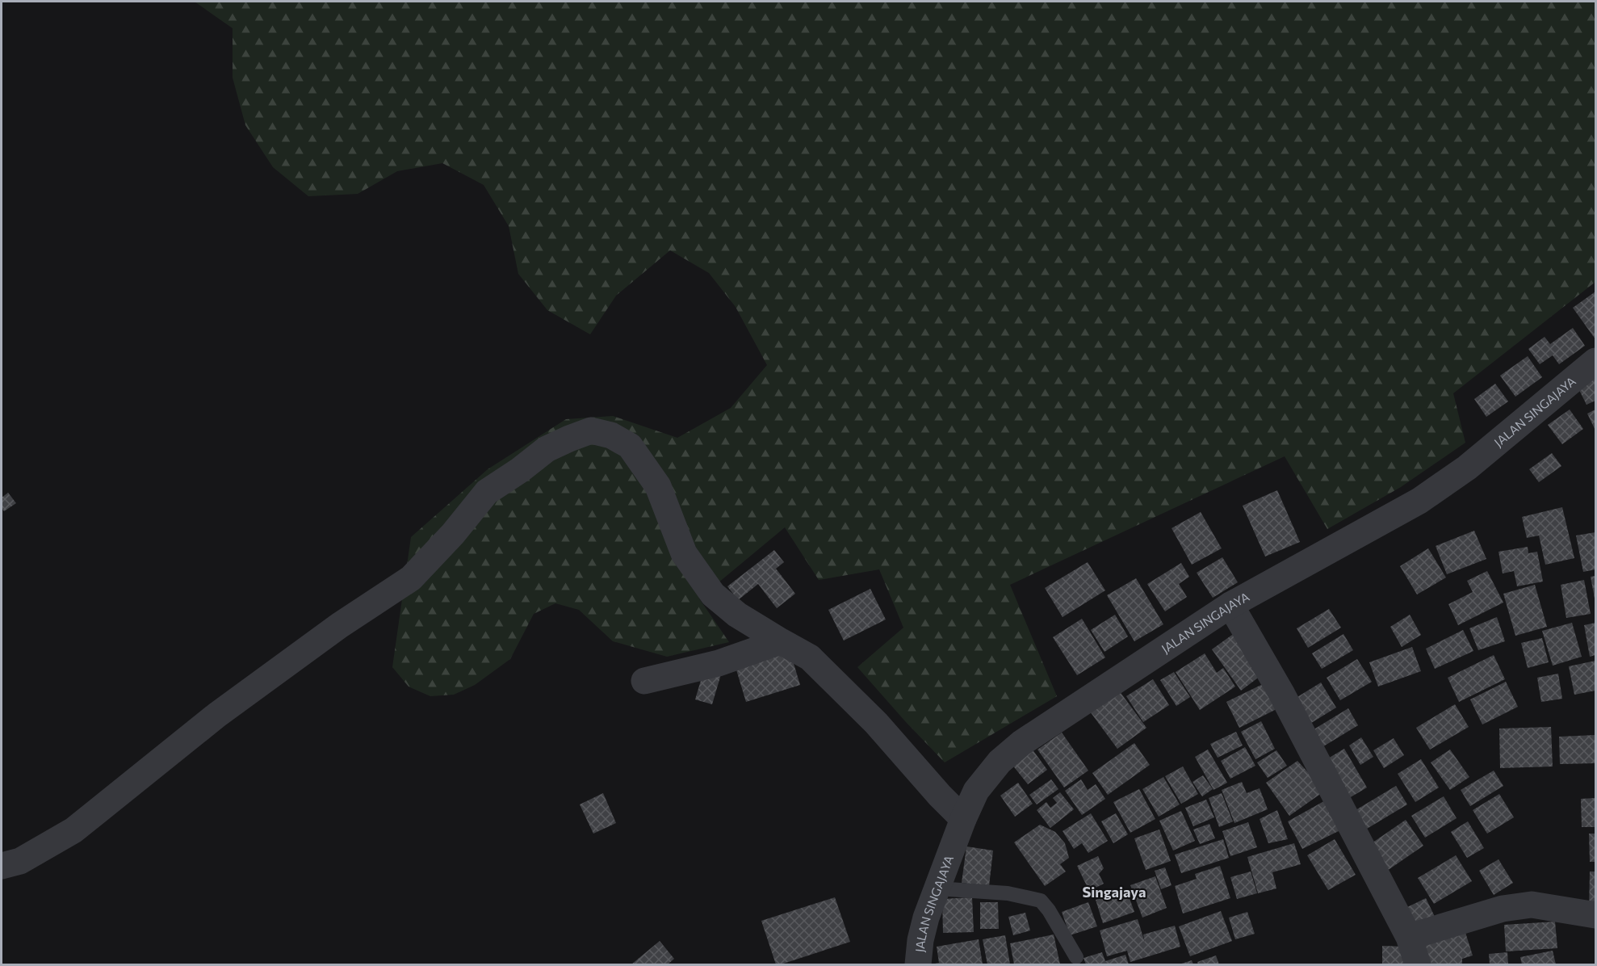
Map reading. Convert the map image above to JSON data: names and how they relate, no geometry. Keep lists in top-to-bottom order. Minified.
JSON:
{"streets":{"street":["JALAN SINGAJAYA"]},"districts":["Singajaya"]}
